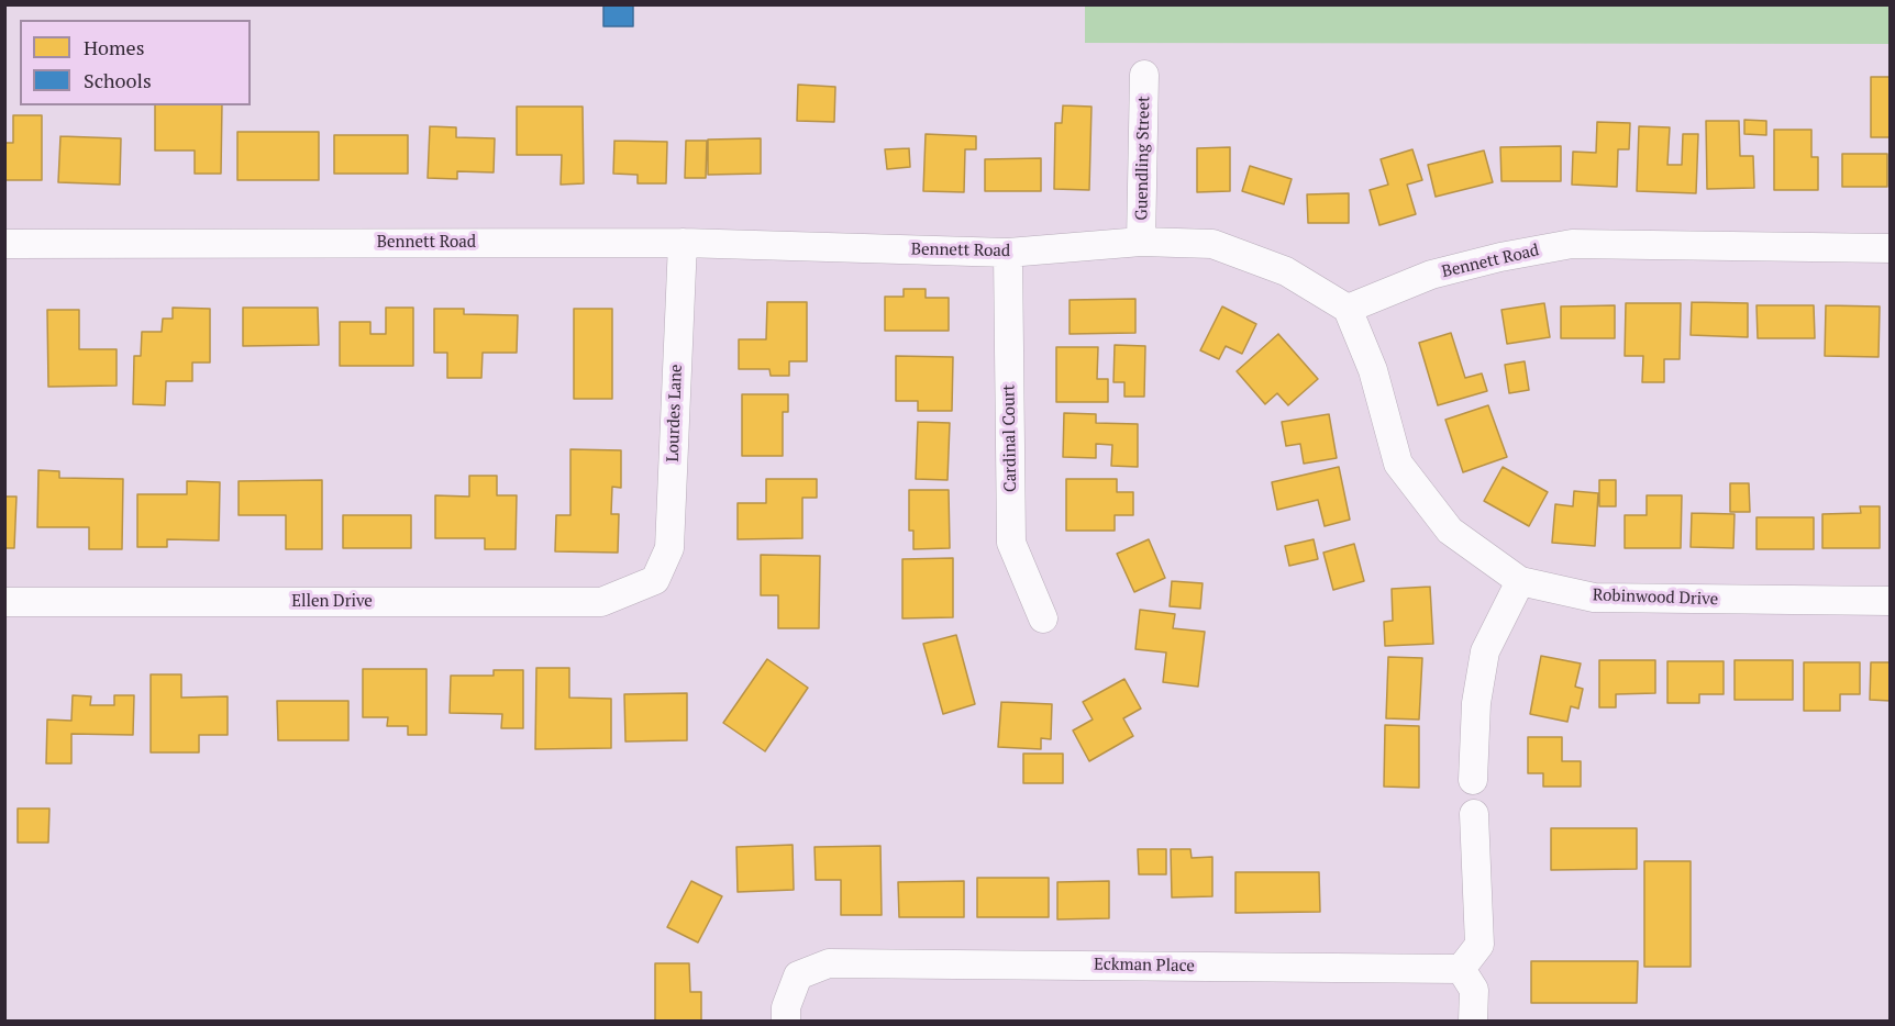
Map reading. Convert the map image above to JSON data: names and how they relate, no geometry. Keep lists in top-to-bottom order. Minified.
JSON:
{"streets":{"street":["Guendling Street","Bennett Road","Lourdes Lane","Cardinal Court","Robinwood Drive","Ellen Drive","Eckman Place"]},"crossings":[["Guendling Street","Bennett Road"],["Bennett Road","Lourdes Lane"],["Bennett Road","Cardinal Court"],["Bennett Road","Robinwood Drive"],["Lourdes Lane","Ellen Drive"]],"legend":["Homes","Schools"]}
